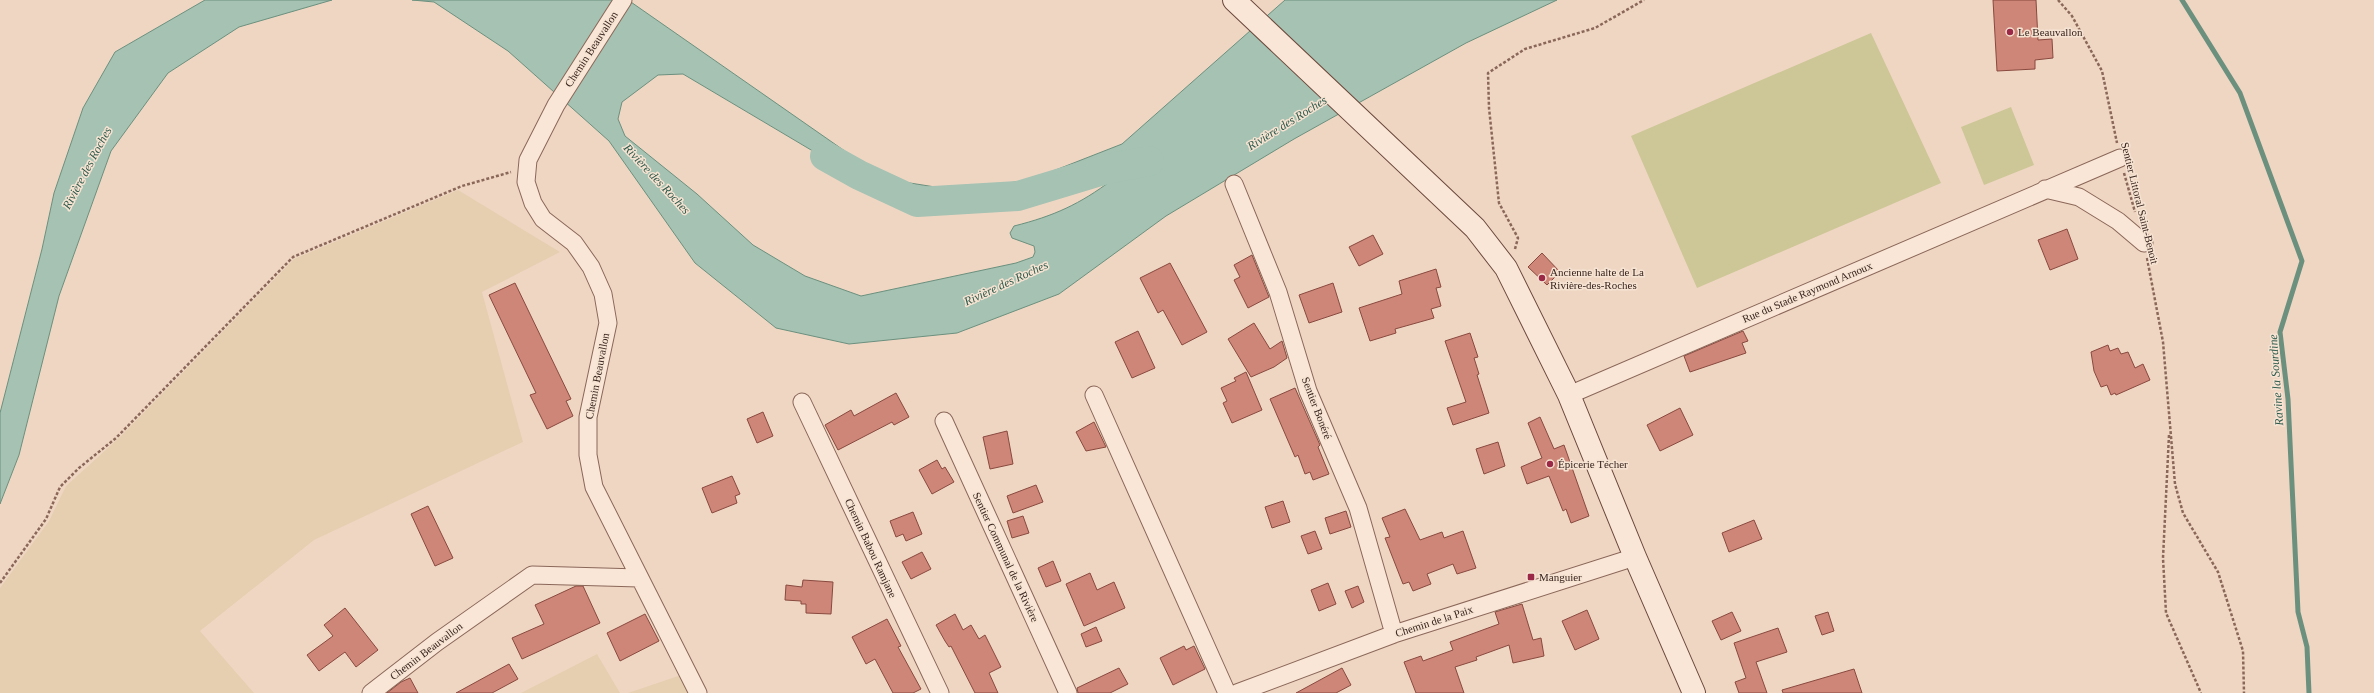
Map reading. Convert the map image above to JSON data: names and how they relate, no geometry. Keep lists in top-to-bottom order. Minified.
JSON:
{"streets":{"street":["Chemin Beauvallon","Rue du Stade Raymond Arnoux","Sentier Bonéré","Chemin Babou Ramjane","Sentier Communal de la Rivière","Chemin de la Paix"],"path":["Sentier Littoral Saint-Benoit"]},"crossings":[["Sentier Littoral Saint-Benoit","Rue du Stade Raymond Arnoux"],["Sentier Bonéré","Chemin de la Paix"]],"water":["Rivière des Roches","Ravine la Sourdine"],"places":{"other":["Le Beauvallon","Ancienne halte de La Rivière-des-Roches","Épicerie Técher"],"transit":["Manguier"]}}
